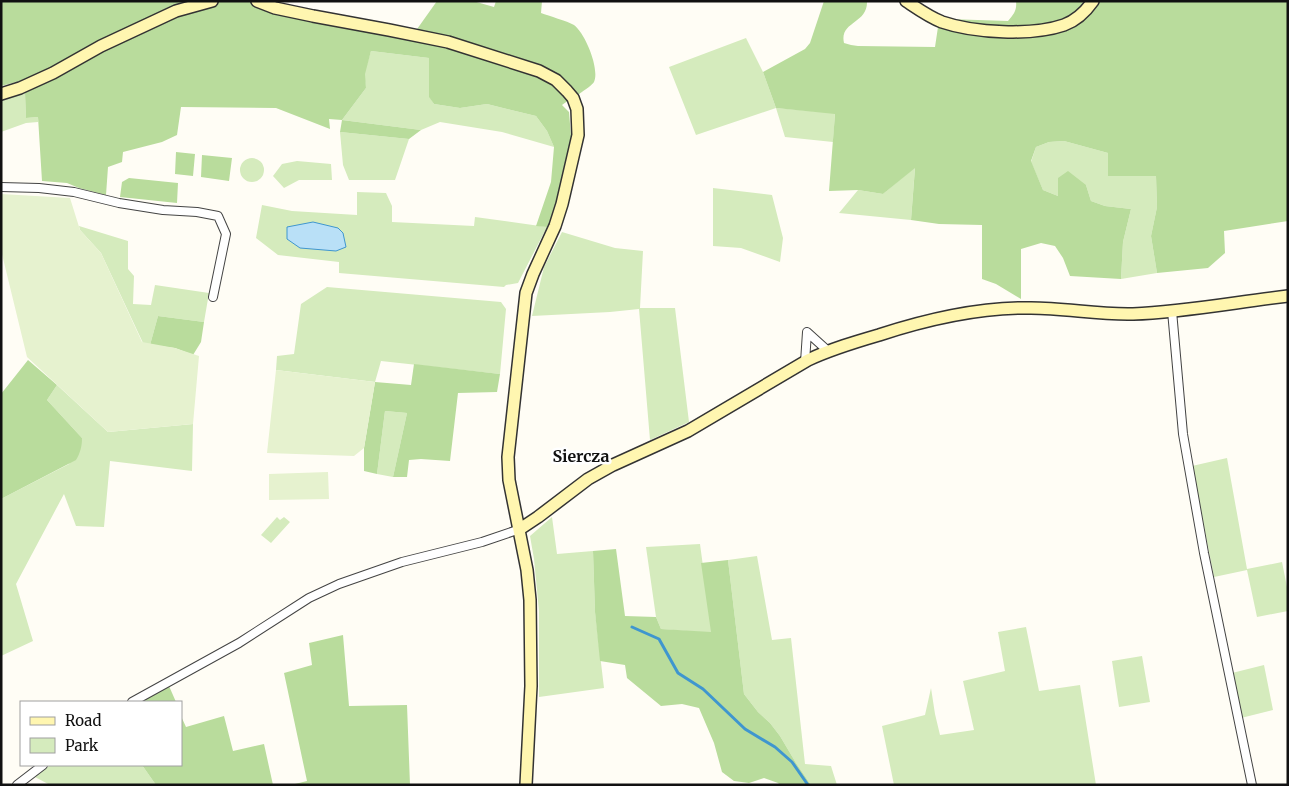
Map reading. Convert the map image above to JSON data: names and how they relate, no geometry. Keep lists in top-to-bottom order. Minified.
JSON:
{"districts":["Siercza"],"legend":["Road","Park"]}
